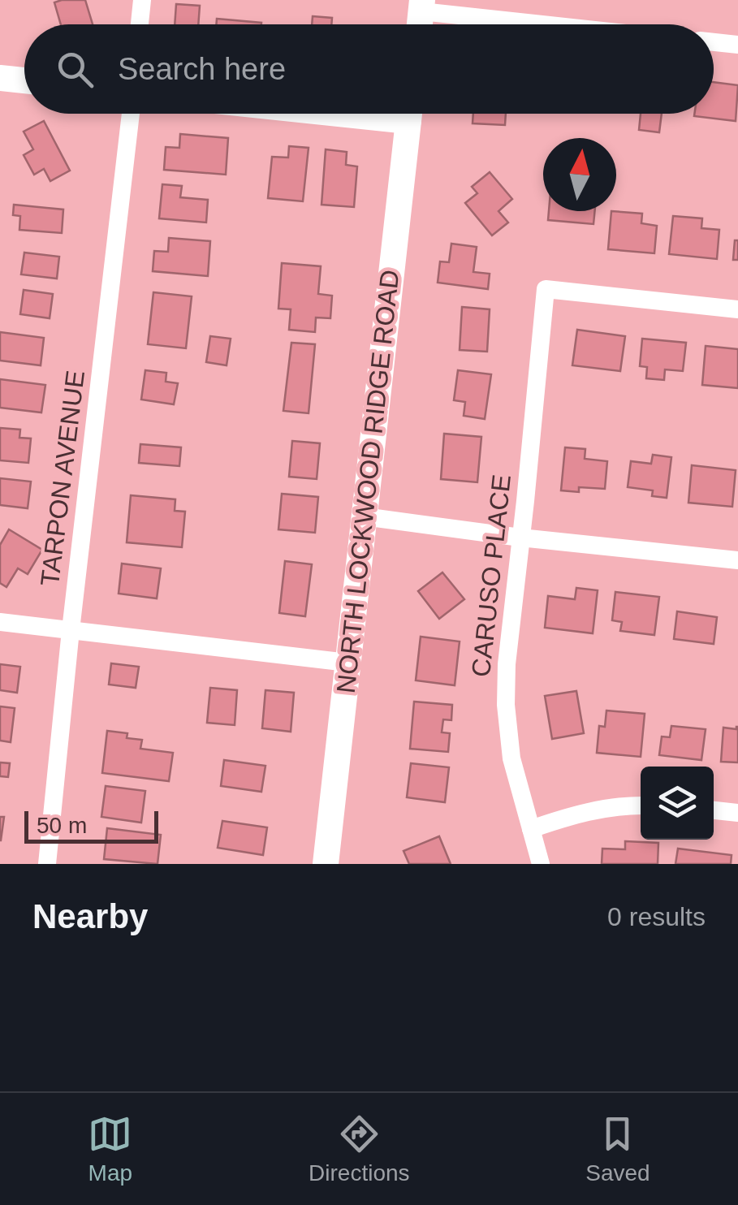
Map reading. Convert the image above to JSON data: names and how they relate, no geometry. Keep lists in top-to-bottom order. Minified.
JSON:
{"streets":{"street":["TARPON AVENUE","NORTH LOCKWOOD RIDGE ROAD","CARUSO PLACE"]},"scale_bar":"50 m","north":"top","page":{"search":"Search here","scale":"50 m","heading":["Nearby","0 results"],"nav":["Map","Directions","Saved"]}}
